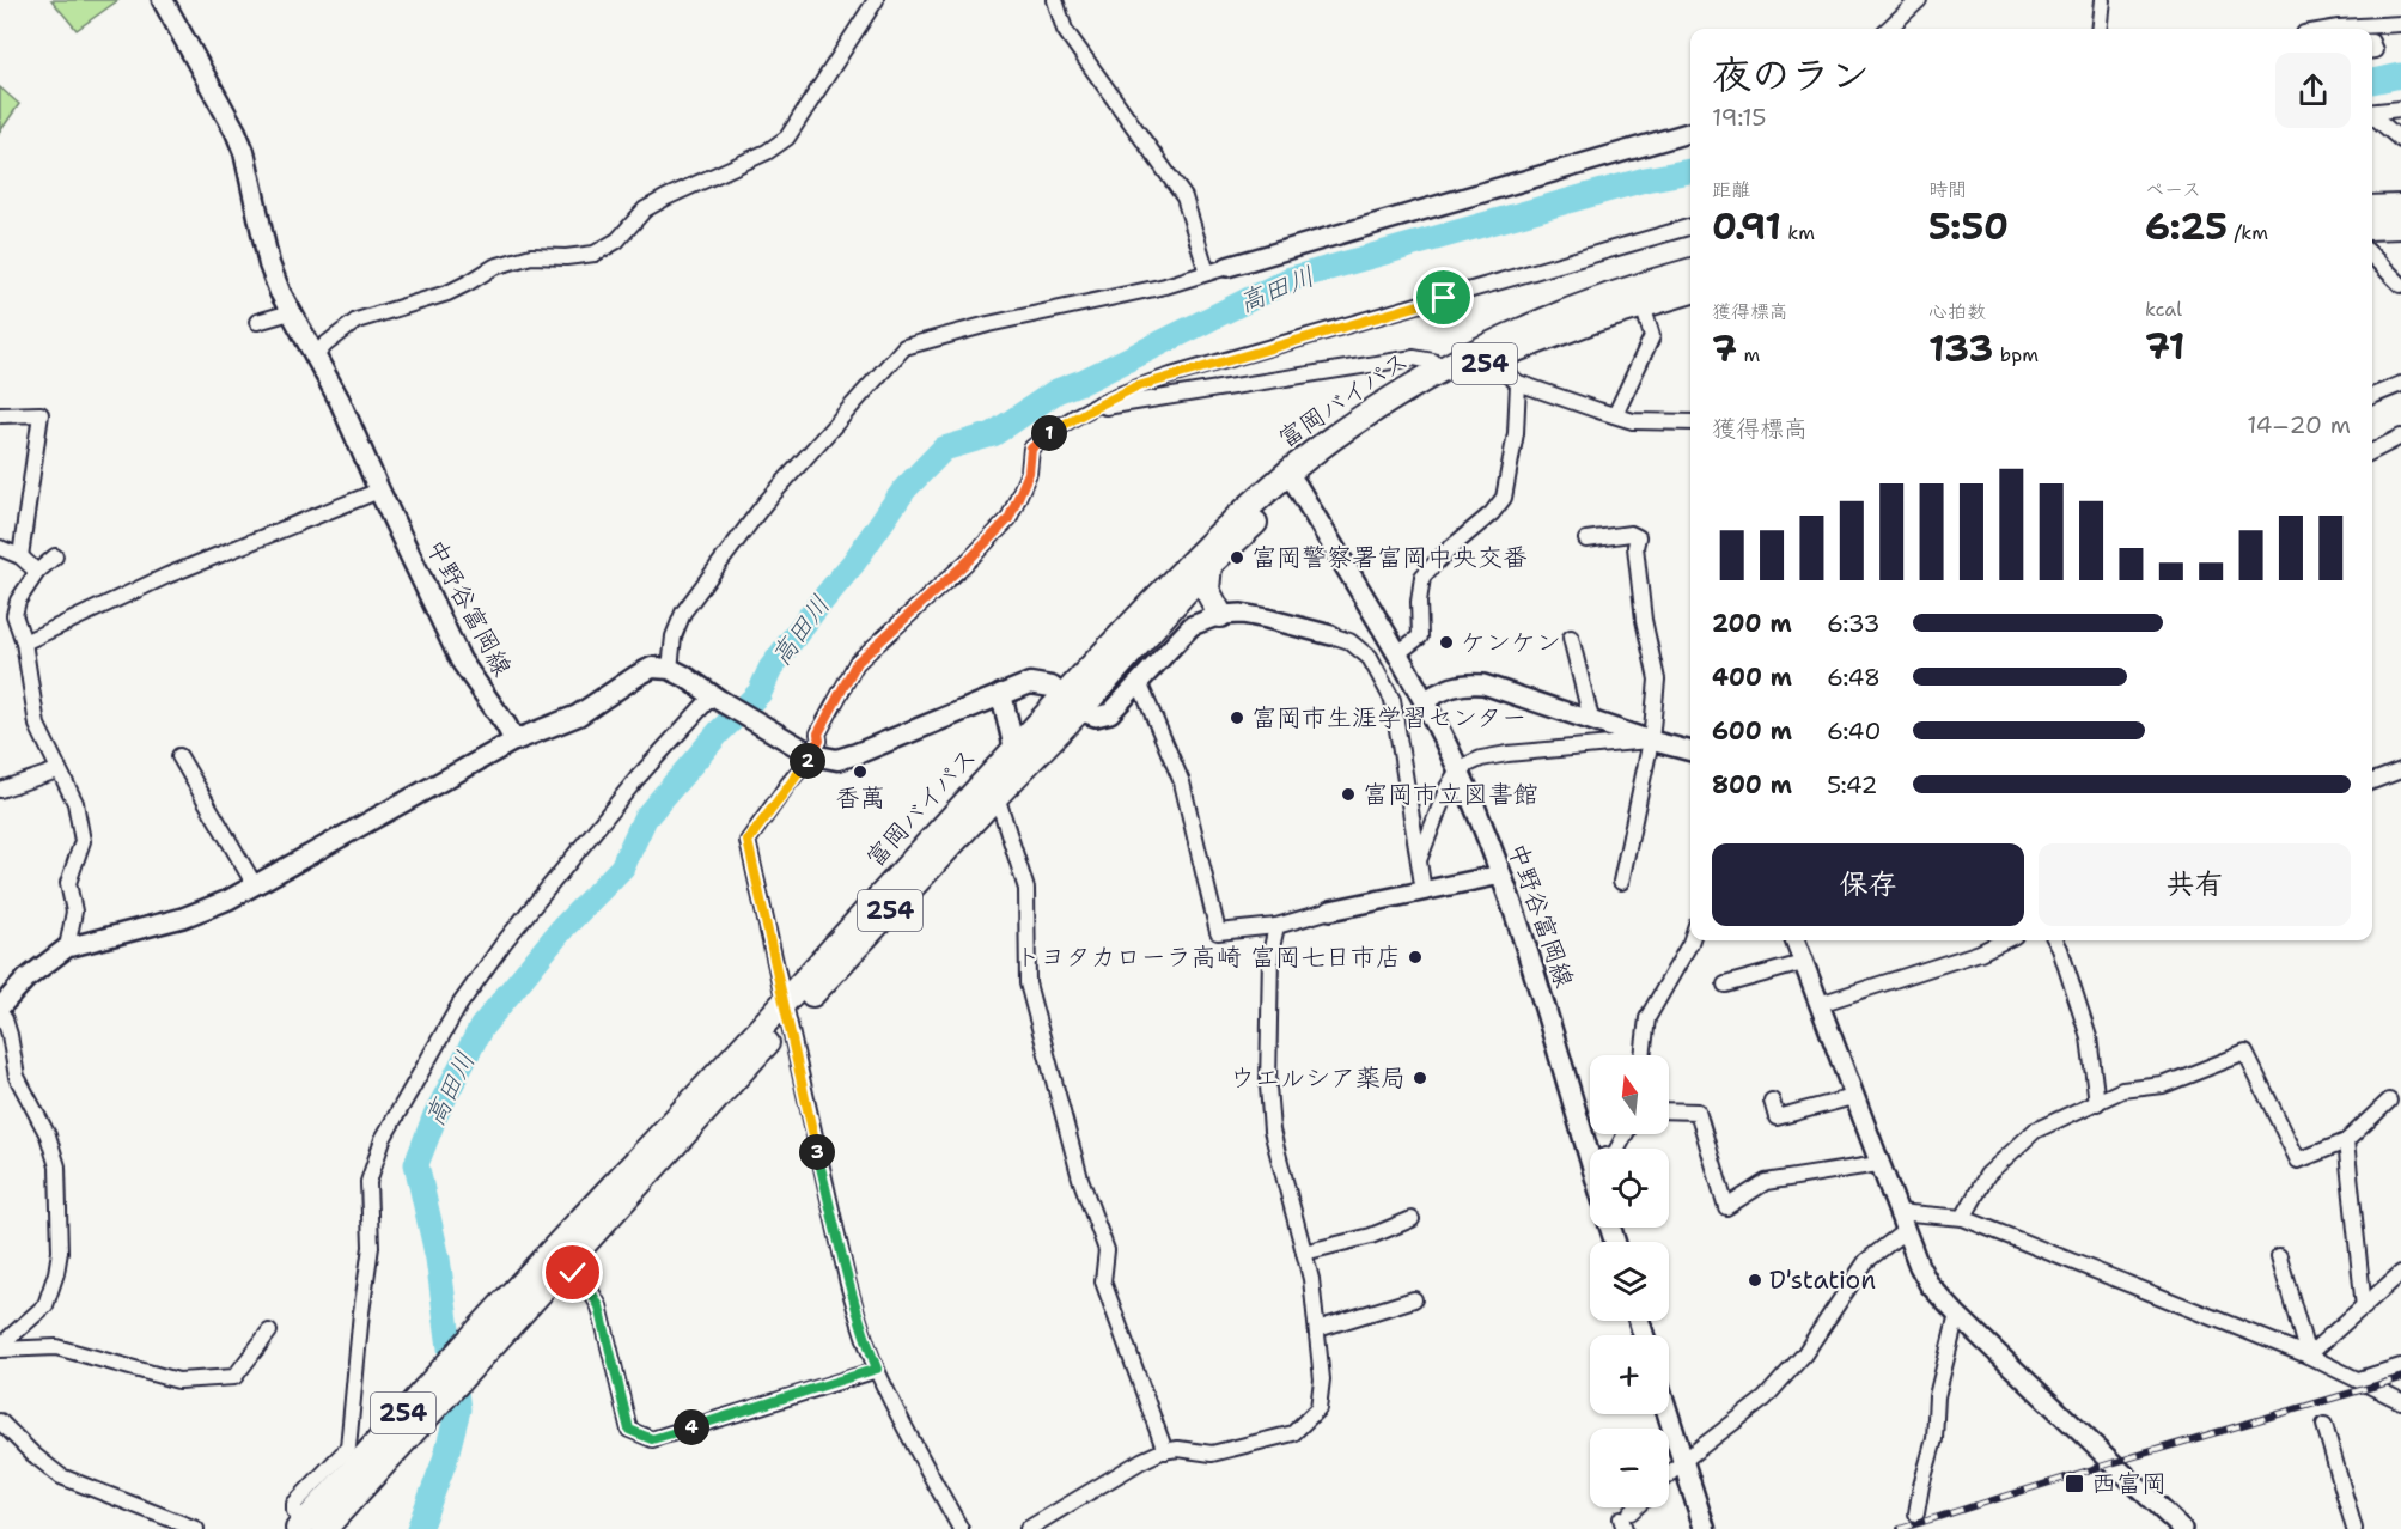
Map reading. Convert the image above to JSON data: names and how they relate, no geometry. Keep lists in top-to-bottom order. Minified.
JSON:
{"streets":{"highway":["254","富岡バイパス"],"main road":["中野谷富岡線"]},"crossings":[["富岡バイパス","中野谷富岡線"]],"water":["高田川"],"places":{"other":["富岡警察署富岡中央交番","ケンケン","富岡市生涯学習センター","香萬","富岡市立図書館","トヨタカローラ高崎 富岡七日市店","ウエルシア薬局","D'station"],"transit":["西富岡"]},"north":"top","page":{"heading":["夜のラン","19:15"],"stats":[["距離","0.91 km"],["時間","5:50"],["ペース","6:25 /km"],["獲得標高","7 m"],["心拍数","133 bpm"],["kcal","71"]],"chart":["獲得標高","14–20 m"],"pins":["1","2","3","4"],"list":[{"name":"200 m","note":"6:33"},{"name":"400 m","note":"6:48"},{"name":"600 m","note":"6:40"},{"name":"800 m","note":"5:42"}],"buttons":["保存","共有"],"map_buttons":["+","−"]}}
